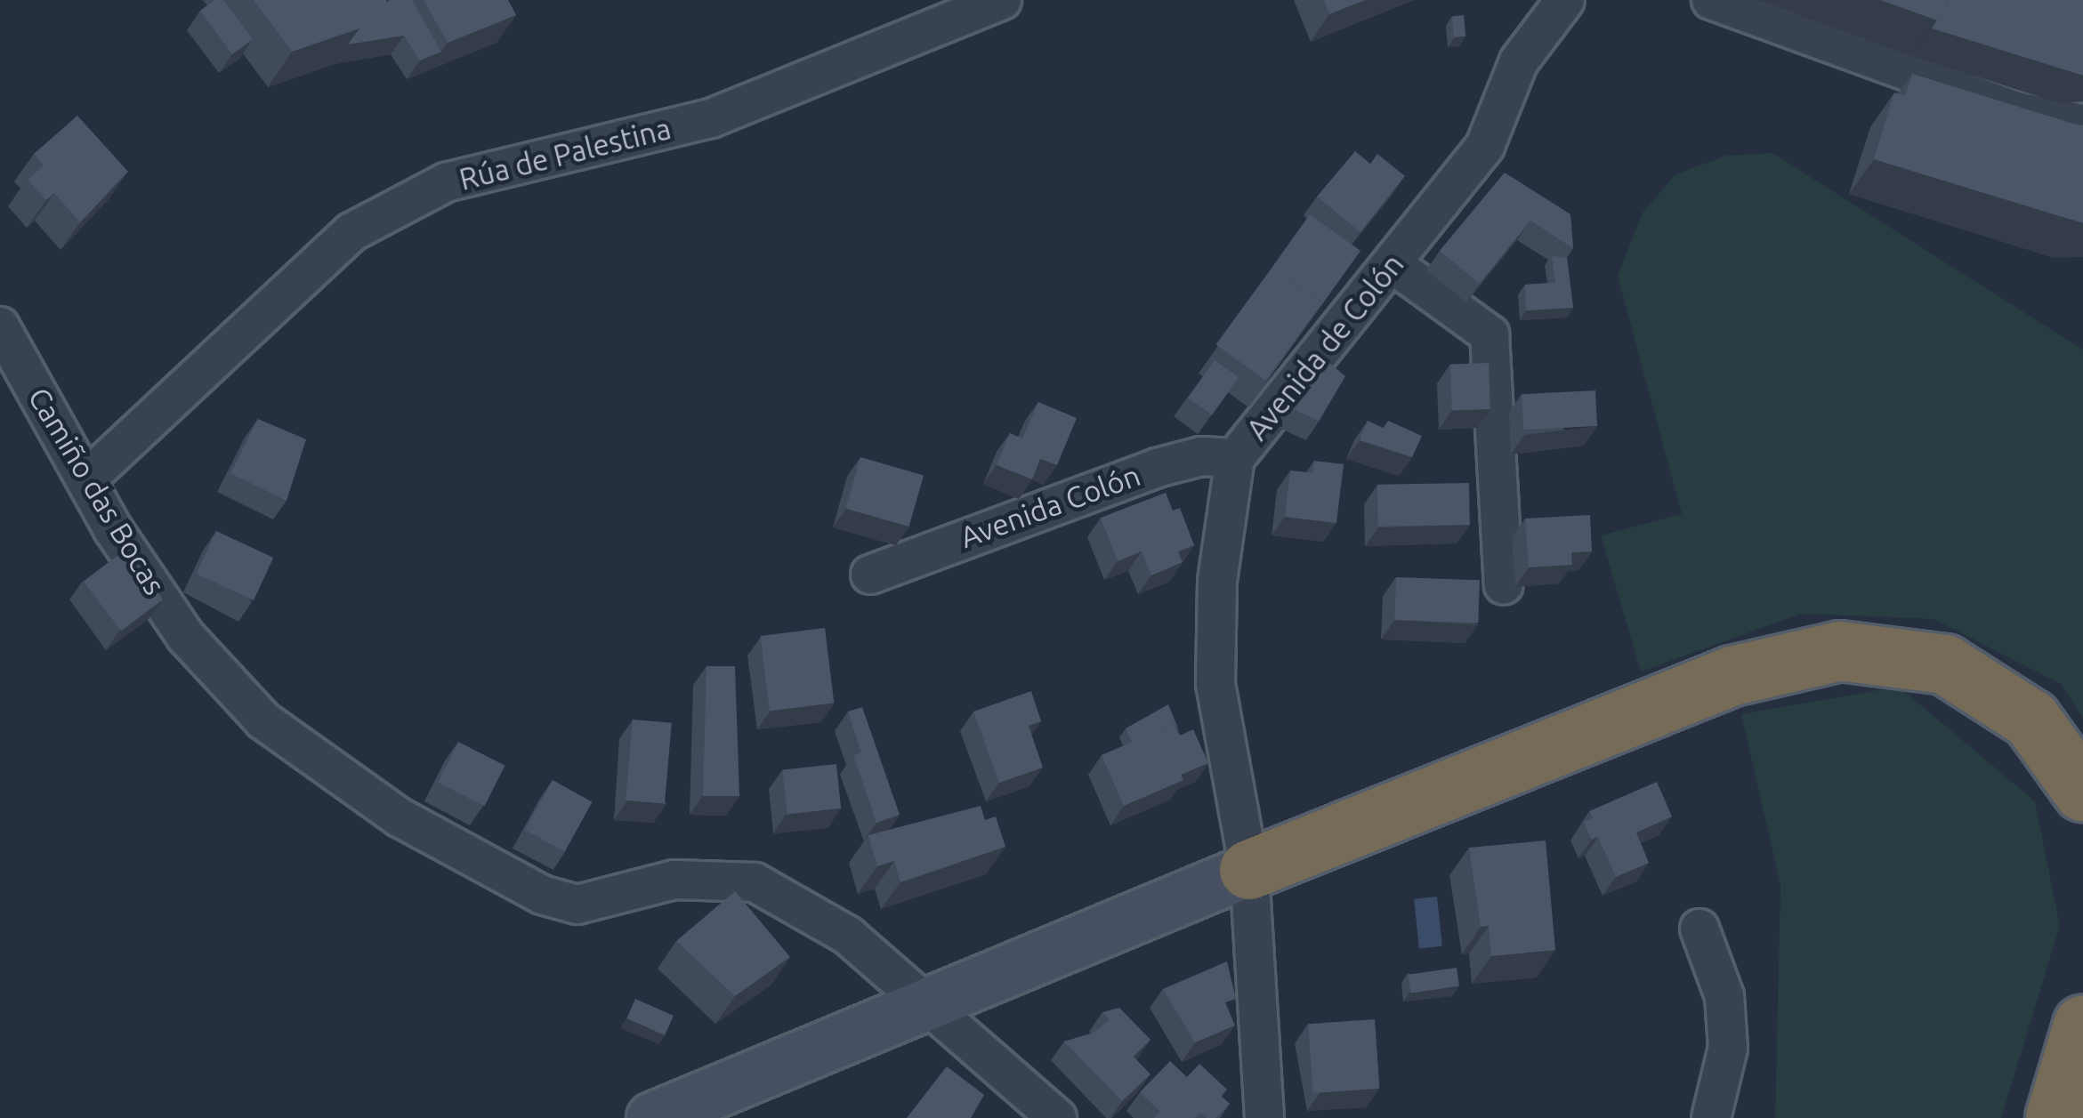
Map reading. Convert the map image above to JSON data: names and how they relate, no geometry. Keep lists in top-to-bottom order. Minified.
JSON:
{"streets":{"street":["Rúa de Palestina","Avenida de Colón","Camiño das Bocas","Avenida Colón"]},"crossings":[["Rúa de Palestina","Camiño das Bocas"],["Avenida de Colón","Avenida Colón"]]}
